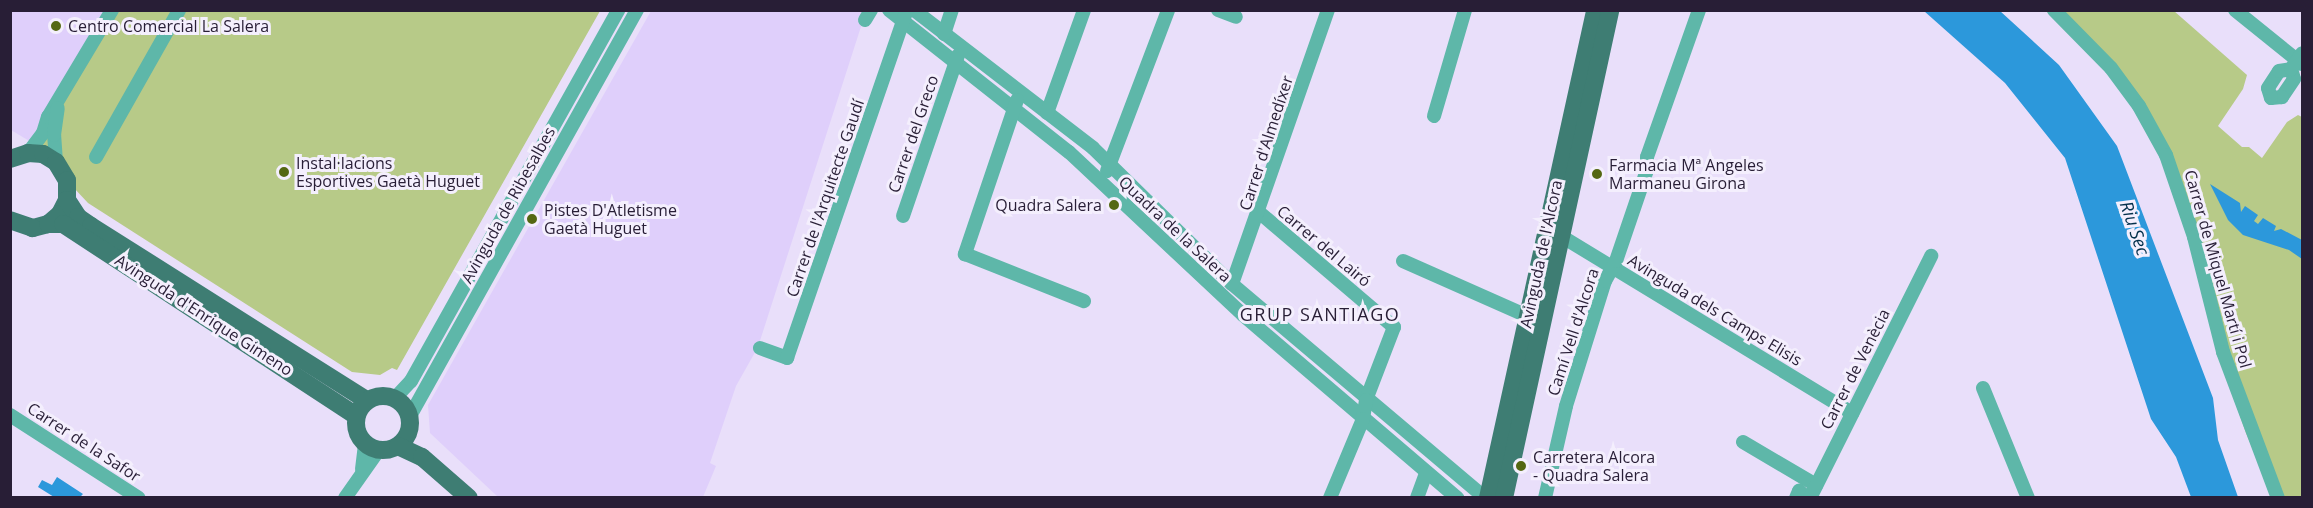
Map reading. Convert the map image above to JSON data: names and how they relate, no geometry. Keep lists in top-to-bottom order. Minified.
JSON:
{"streets":{"main road":["Avinguda de l'Alcora","Avinguda d'Enrique Gimeno"],"street":["Carrer del Greco","Carrer d'Almedíxer","Carrer de l'Arquitecte Gaudí","Avinguda de Ribesalbes","Quadra de la Salera","Carrer del Lairó","Carrer de Miquel Martí i Pol","Avinguda dels Camps Elisis","Camí Vell d'Alcora","Carrer de Venècia","Carrer de la Safor"]},"crossings":[["Carrer del Greco","Quadra de la Salera"],["Carrer d'Almedíxer","Quadra de la Salera"],["Carrer d'Almedíxer","Carrer del Lairó"],["Carrer de l'Arquitecte Gaudí","Quadra de la Salera"],["Avinguda de Ribesalbes","Avinguda d'Enrique Gimeno"],["Quadra de la Salera","Carrer del Lairó"],["Quadra de la Salera","Avinguda de l'Alcora"],["Avinguda de l'Alcora","Avinguda dels Camps Elisis"],["Avinguda dels Camps Elisis","Camí Vell d'Alcora"],["Avinguda dels Camps Elisis","Carrer de Venècia"]],"districts":["GRUP SANTIAGO"],"water":["Riu Sec"],"places":["Centro Comercial La Salera","Instal·lacions Esportives Gaetà Huguet","Farmacia Mª Angeles Marmaneu Girona","Quadra Salera","Pistes D'Atletisme Gaetà Huguet","Carretera Alcora - Quadra Salera"]}
